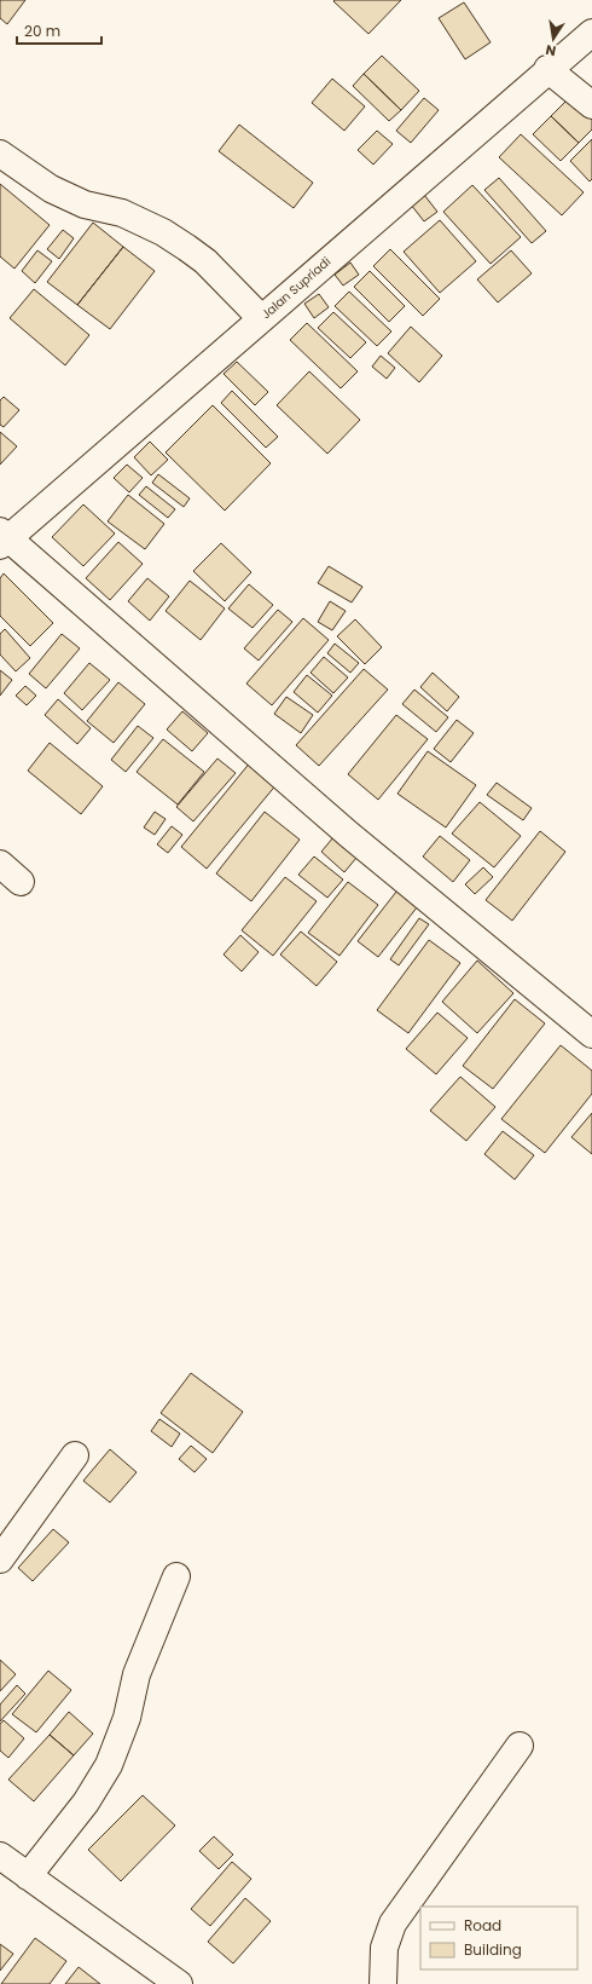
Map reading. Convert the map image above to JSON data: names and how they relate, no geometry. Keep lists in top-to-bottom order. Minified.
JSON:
{"streets":{"street":["Jalan Supriadi"]},"legend":["Road","Building"],"scale_bar":"20 m","north":"bottom"}
